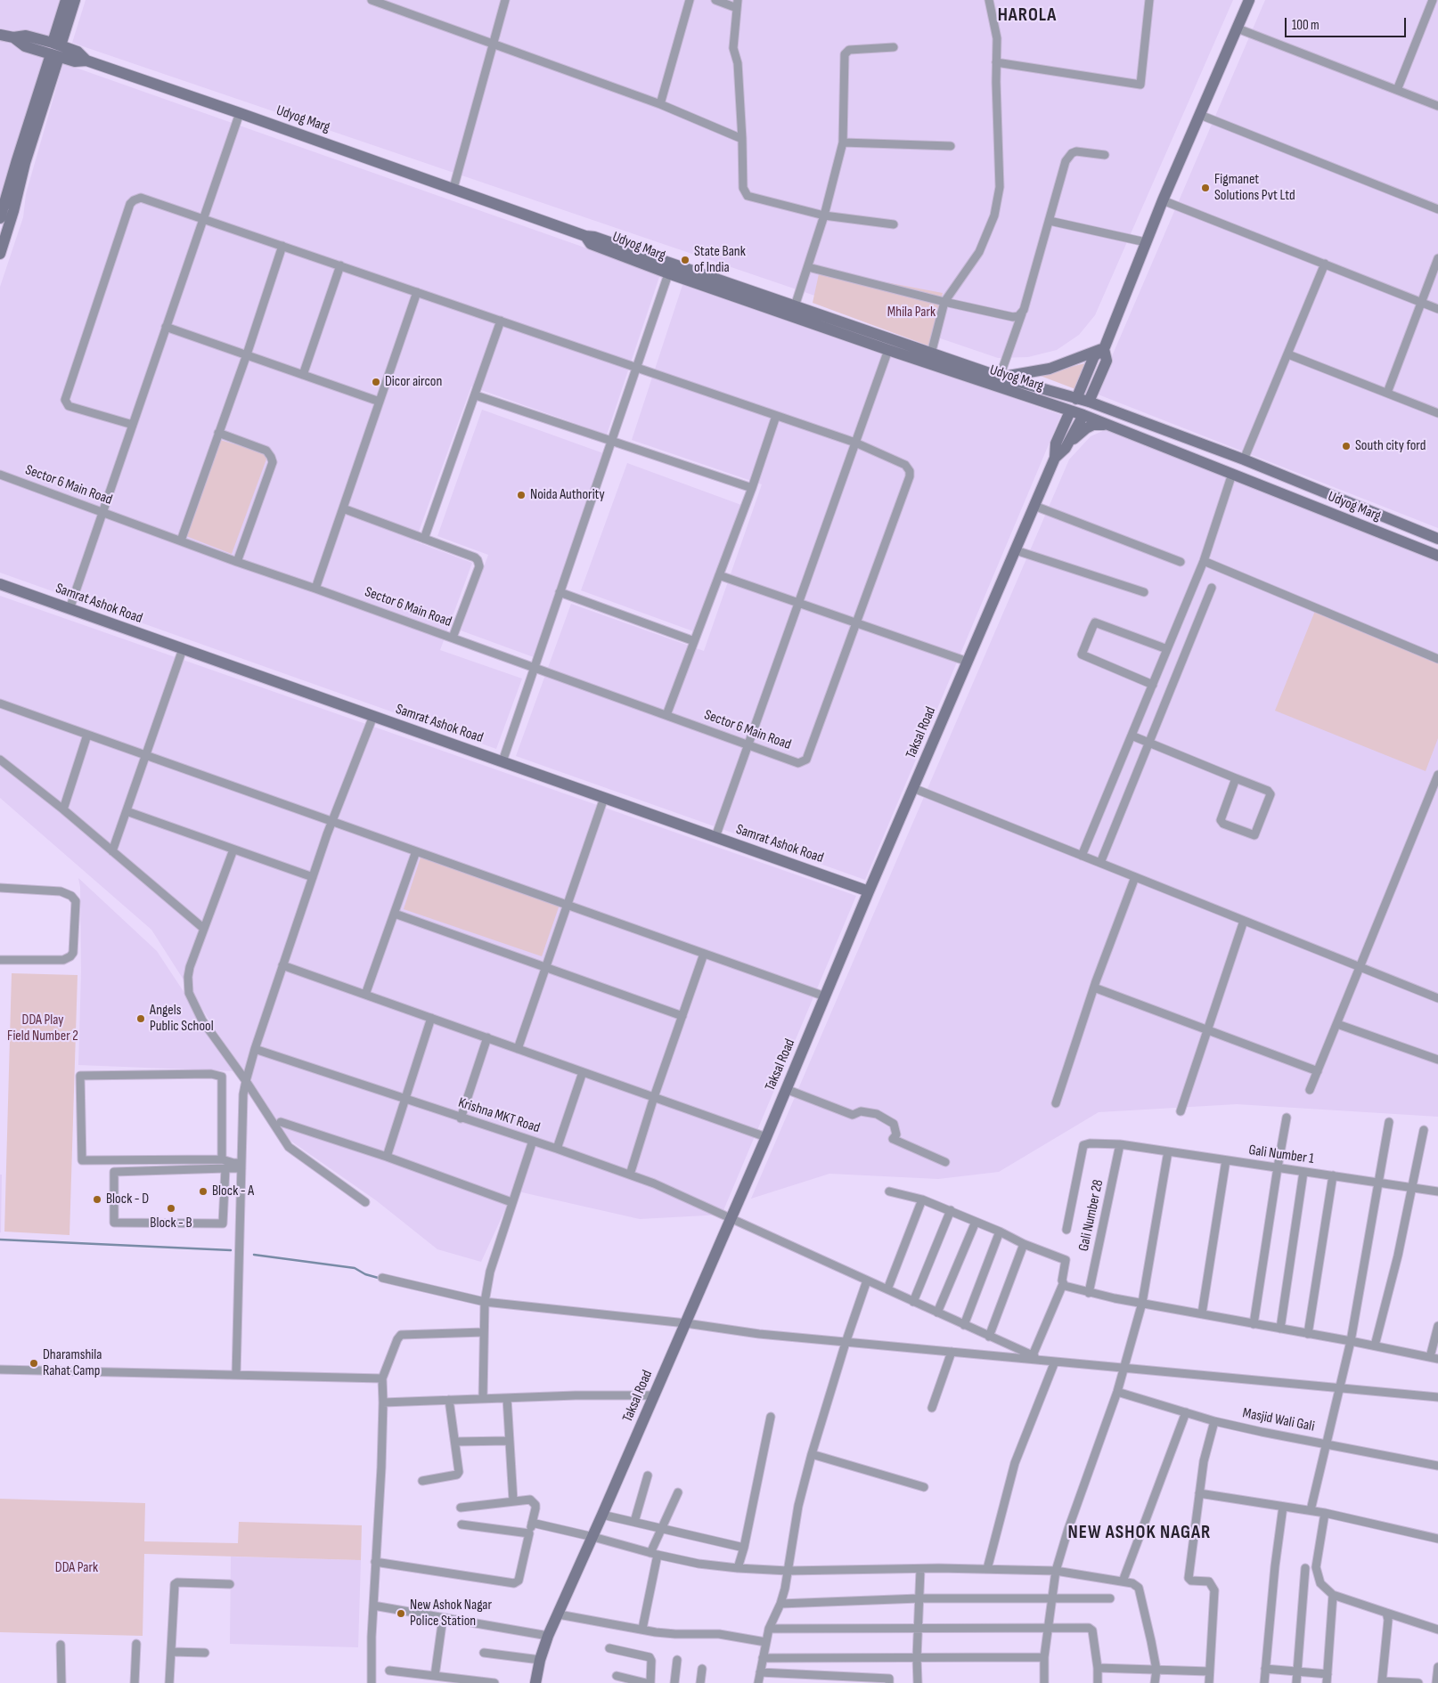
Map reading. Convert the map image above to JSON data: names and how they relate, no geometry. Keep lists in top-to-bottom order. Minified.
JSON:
{"streets":{"street":["Udyog Marg","Sector 6 Main Road","Samrat Ashok Road","Taksal Road","Krishna MKT Road","Gali Number 1","Gali Number 28","Masjid Wali Gali"]},"crossings":[["Udyog Marg","Taksal Road"],["Samrat Ashok Road","Taksal Road"],["Taksal Road","Krishna MKT Road"],["Gali Number 1","Gali Number 28"]],"districts":["HAROLA","NEW ASHOK NAGAR"],"parks":["Mhila Park","DDA Play Field Number 2","DDA Park"],"places":["Figmanet Solutions Pvt Ltd","State Bank of India","Dicor aircon","South city ford","Noida Authority","Angels Public School","Block - A","Block - D","Block - B","Dharamshila Rahat Camp","New Ashok Nagar Police Station"],"scale_bar":"100 m"}
